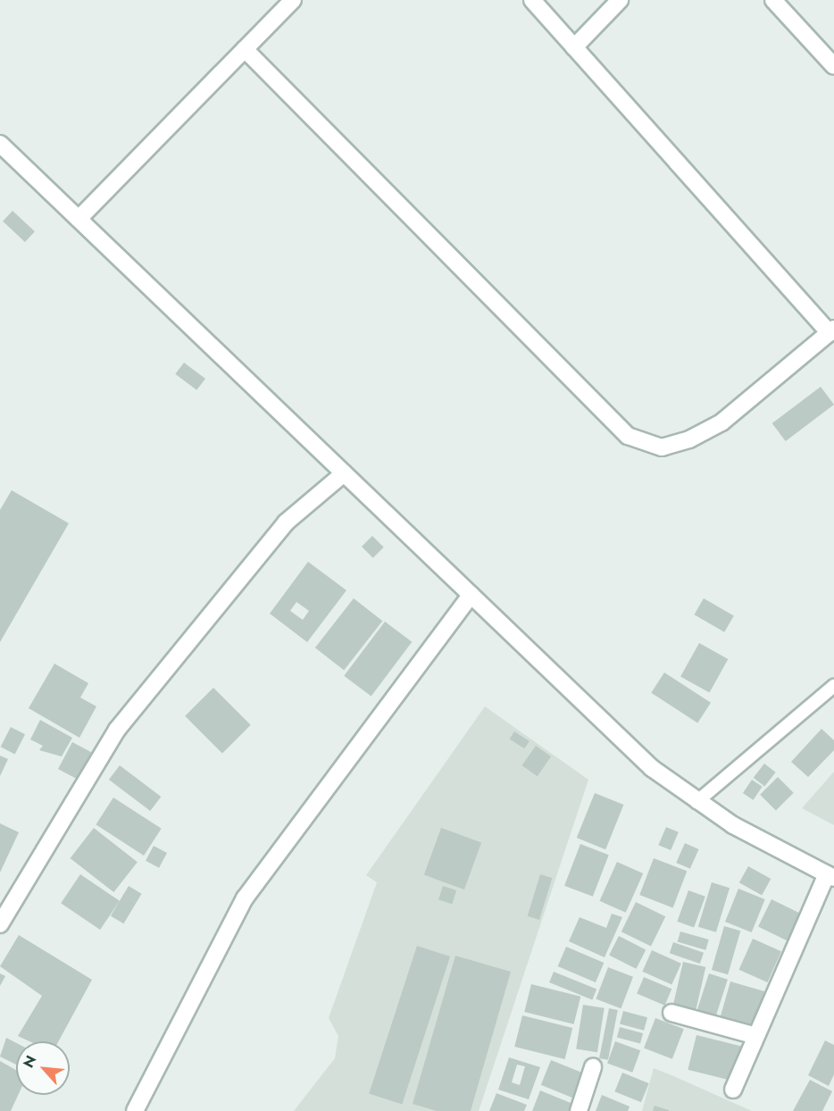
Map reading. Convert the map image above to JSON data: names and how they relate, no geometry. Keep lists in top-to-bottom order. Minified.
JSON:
{"north":"top left"}
